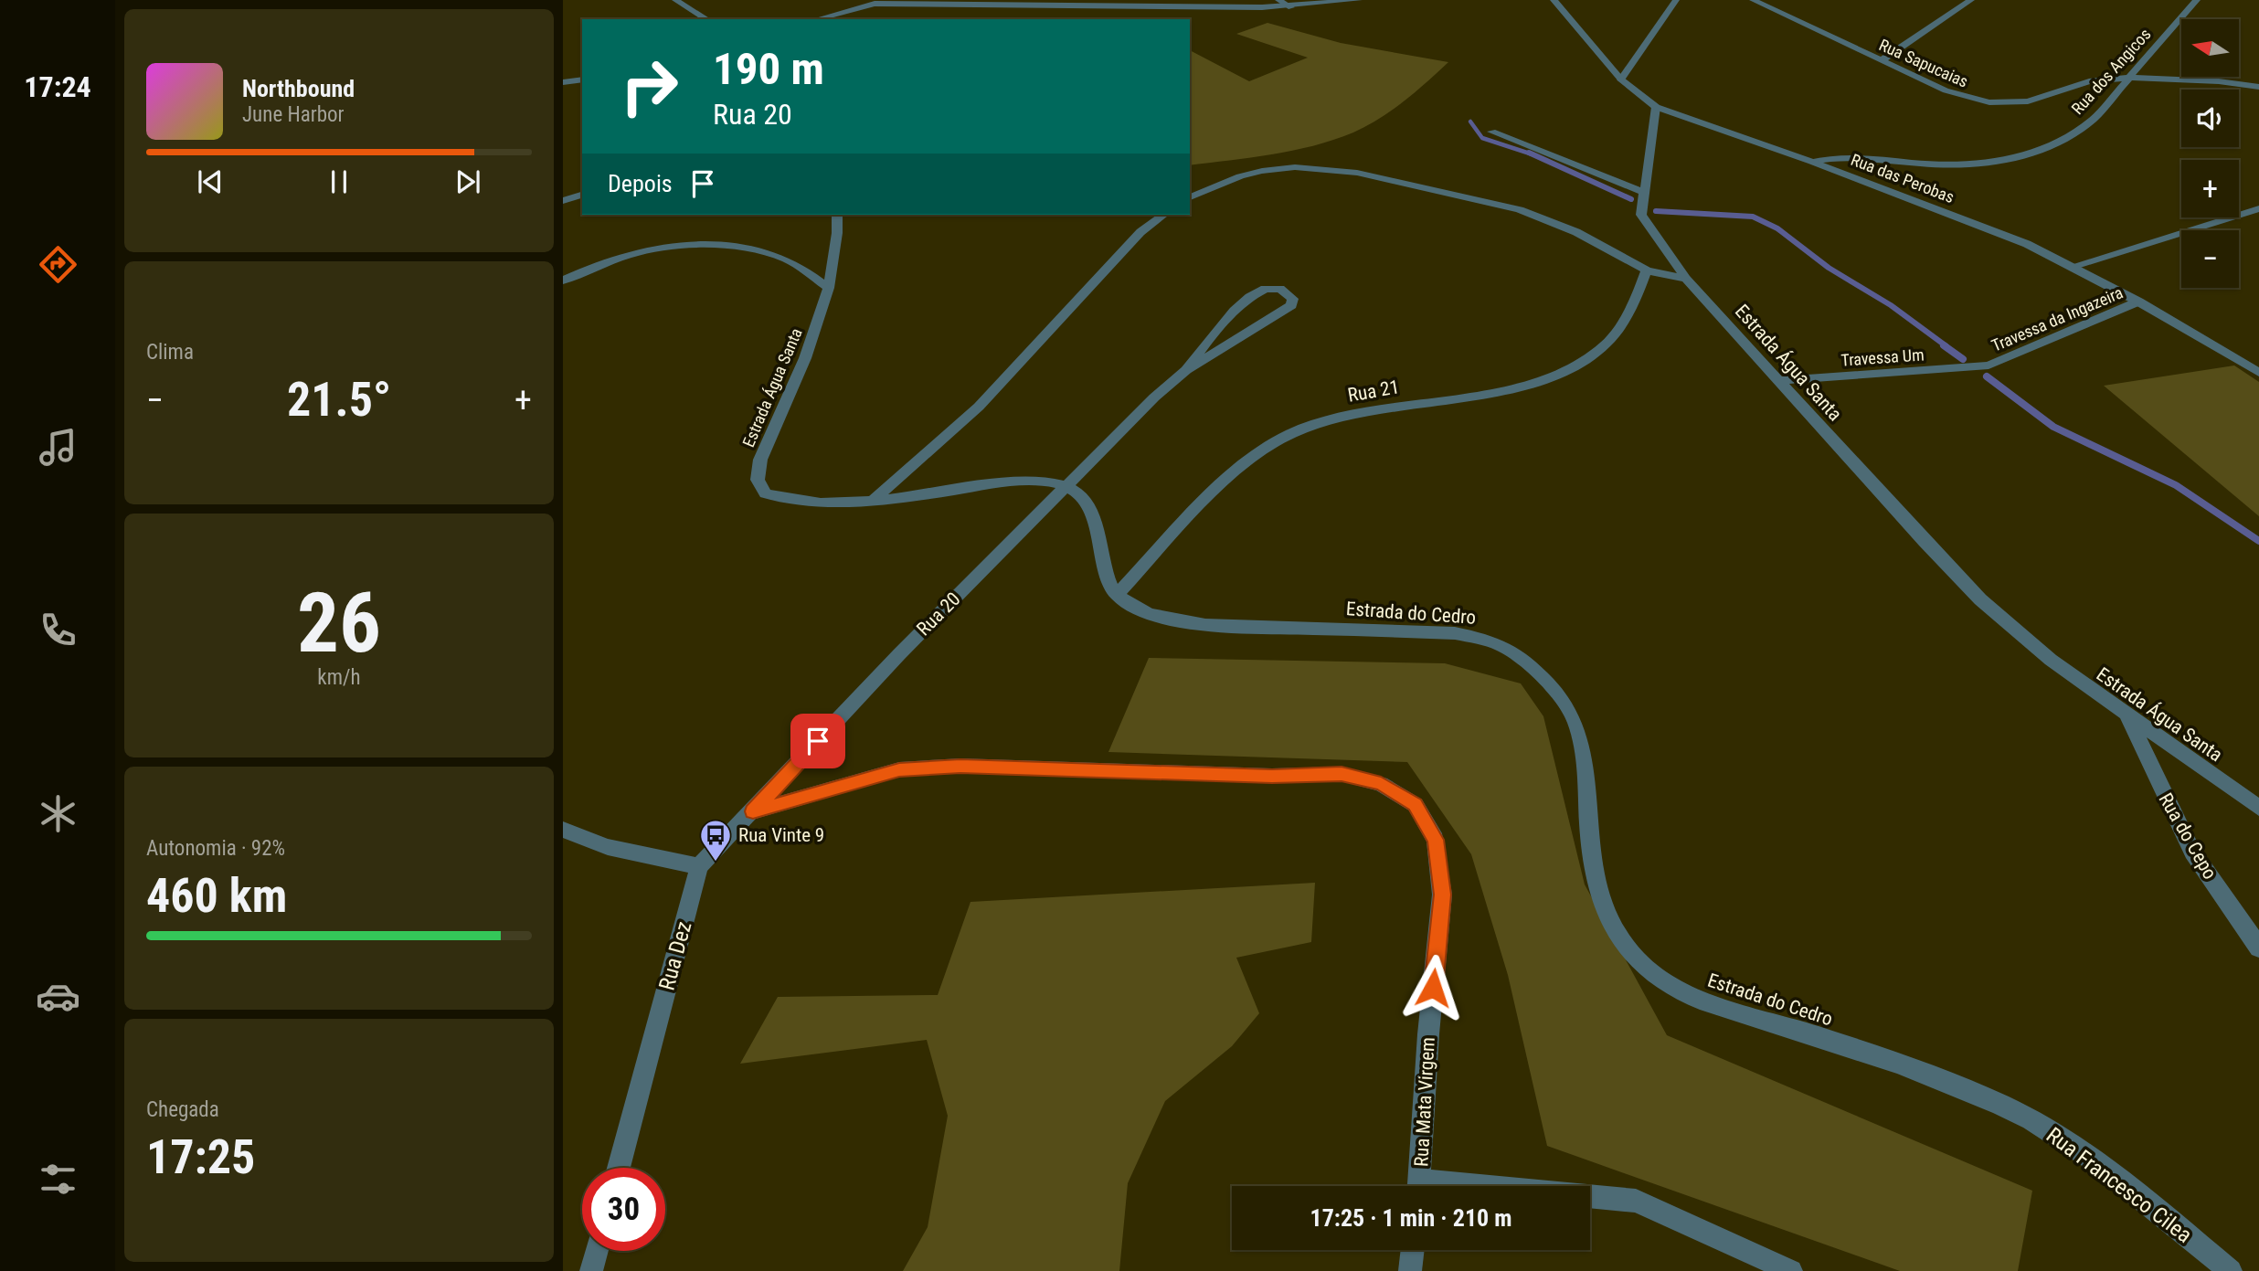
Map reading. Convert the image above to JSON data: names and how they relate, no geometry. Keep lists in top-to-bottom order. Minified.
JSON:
{"streets":{"street":["Rua Sapucaias","Rua dos Angicos","Rua das Perobas","Travessa da Ingazeira","Travessa Um","Estrada Água Santa","Rua 21","Estrada do Cedro","Rua 20","Rua do Cepo","Rua Dez","Rua Mata Virgem","Rua Francesco Cilea"]},"crossings":[["Rua Sapucaias","Rua dos Angicos"],["Rua dos Angicos","Rua das Perobas"],["Rua das Perobas","Travessa da Ingazeira"],["Rua das Perobas","Estrada Água Santa"],["Travessa da Ingazeira","Travessa Um"],["Travessa Um","Estrada Água Santa"],["Estrada Água Santa","Rua do Cepo"],["Rua 21","Estrada do Cedro"],["Estrada do Cedro","Rua Francesco Cilea"],["Rua 20","Rua Dez"],["Rua 20","Rua Mata Virgem"]],"places":{"bus stop":["Rua Vinte 9"]},"north":"left","page":{"tabs":"17:24","map_buttons":["+","−"],"turn":["190 m","Rua 20"],"song":["Northbound","June Harbor"],"then":"Depois","tile":["Clima",["26","km/h"],["Autonomia · 92%","460 km"],["Chegada","17:25"]],"heat":["−","21.5°","+"],"limit":"30","trip":"17:25 · 1 min · 210 m"}}
